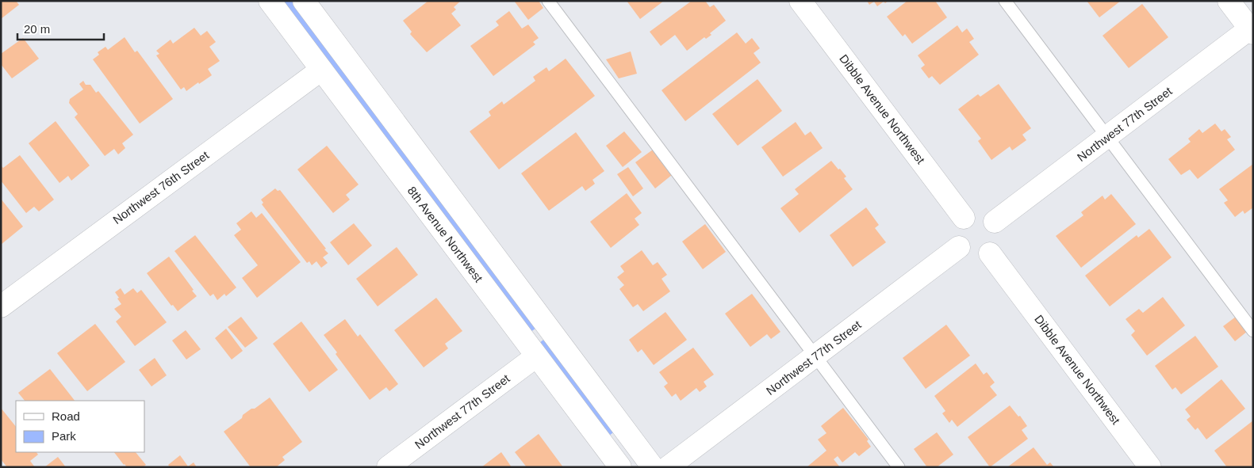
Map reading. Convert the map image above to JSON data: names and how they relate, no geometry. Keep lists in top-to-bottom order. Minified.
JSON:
{"streets":{"street":["Dibble Avenue Northwest","Northwest 77th Street","Northwest 76th Street","8th Avenue Northwest"]},"crossings":[["Dibble Avenue Northwest","Northwest 77th Street"],["Northwest 77th Street","8th Avenue Northwest"],["Northwest 76th Street","8th Avenue Northwest"]],"legend":["Road","Park"],"scale_bar":"20 m"}
